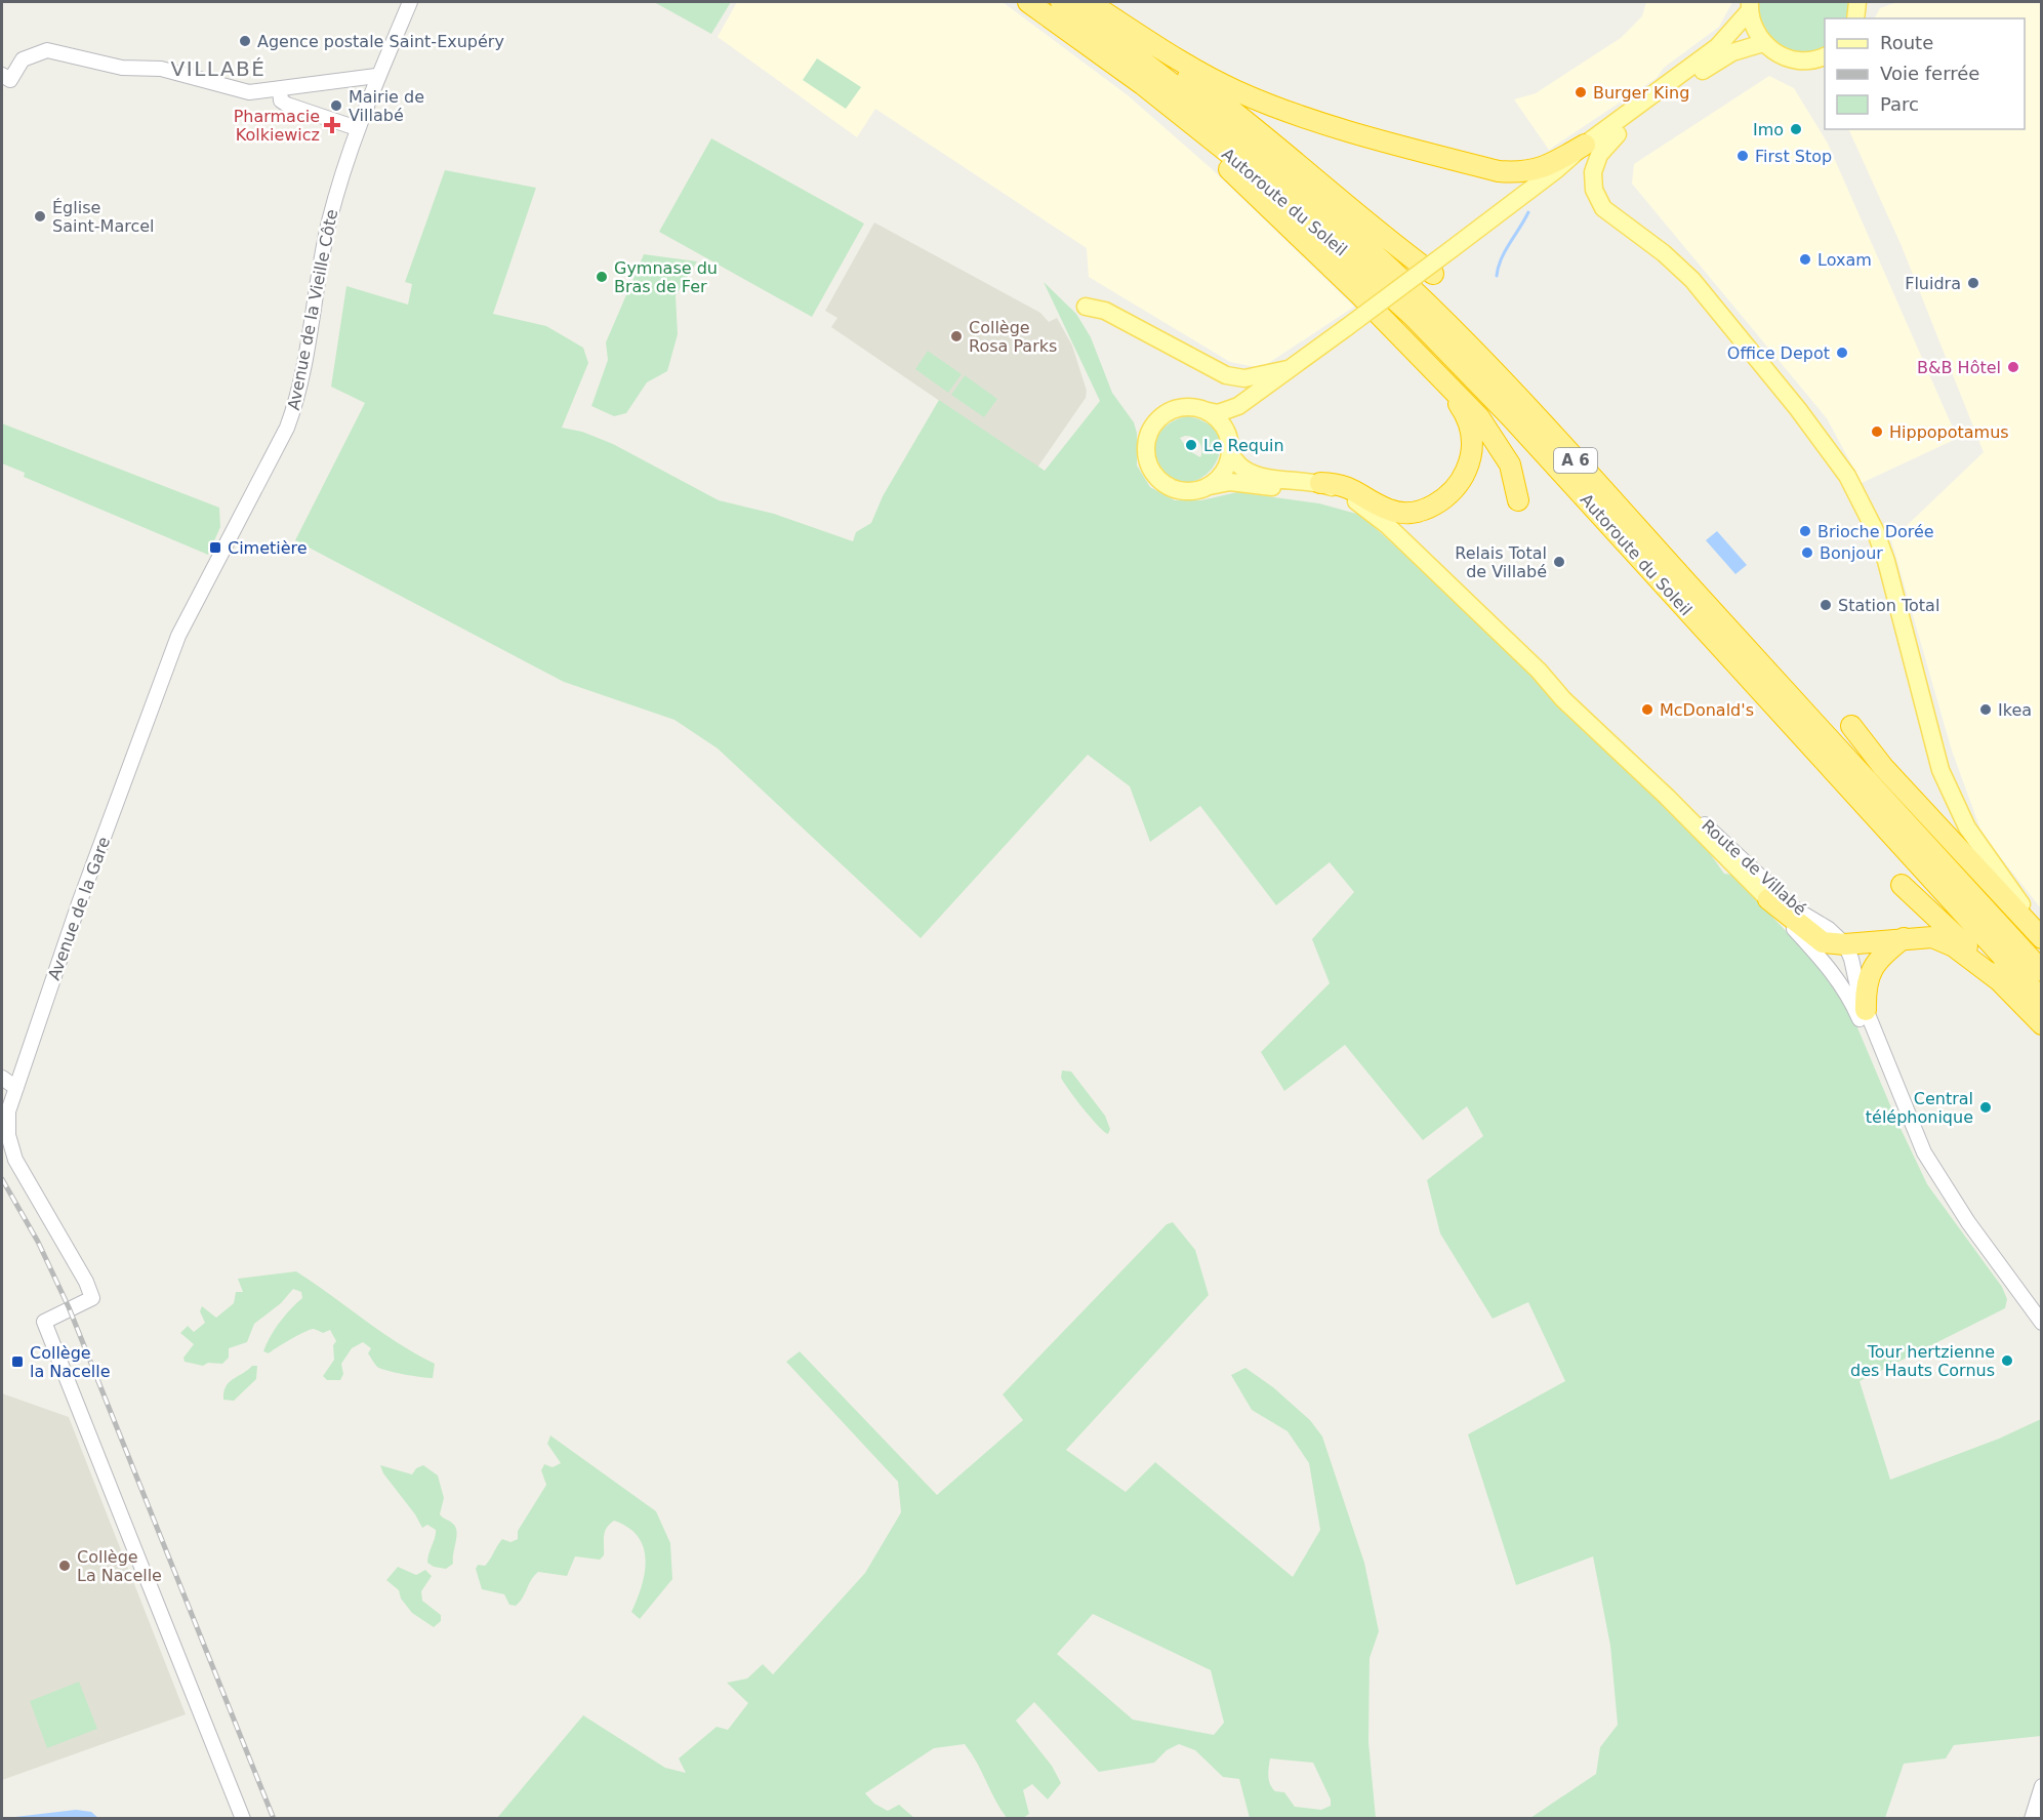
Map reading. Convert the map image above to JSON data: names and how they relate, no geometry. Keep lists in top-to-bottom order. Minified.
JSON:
{"streets":{"highway":["Autoroute du Soleil","A 6"],"main road":["Route de Villabé"],"street":["Avenue de la Vieille Côte","Avenue de la Gare"]},"crossings":[["Avenue de la Vieille Côte","Avenue de la Gare"]],"districts":["VILLABÉ"],"places":{"other":["Agence postale Saint-Exupéry","Burger King","Mairie de Villabé","Imo","First Stop","Église Saint-Marcel","Loxam","Gymnase du Bras de Fer","Fluidra","Collège Rosa Parks","Office Depot","B&B Hôtel","Hippopotamus","Le Requin","Brioche Dorée","Bonjour","Relais Total de Villabé","Station Total","McDonald's","Ikea","Central téléphonique","Tour hertzienne des Hauts Cornus","Collège La Nacelle"],"health":["Pharmacie Kolkiewicz"],"transit":["Cimetière","Collège la Nacelle"]},"legend":["Route","Voie ferrée","Parc"]}
